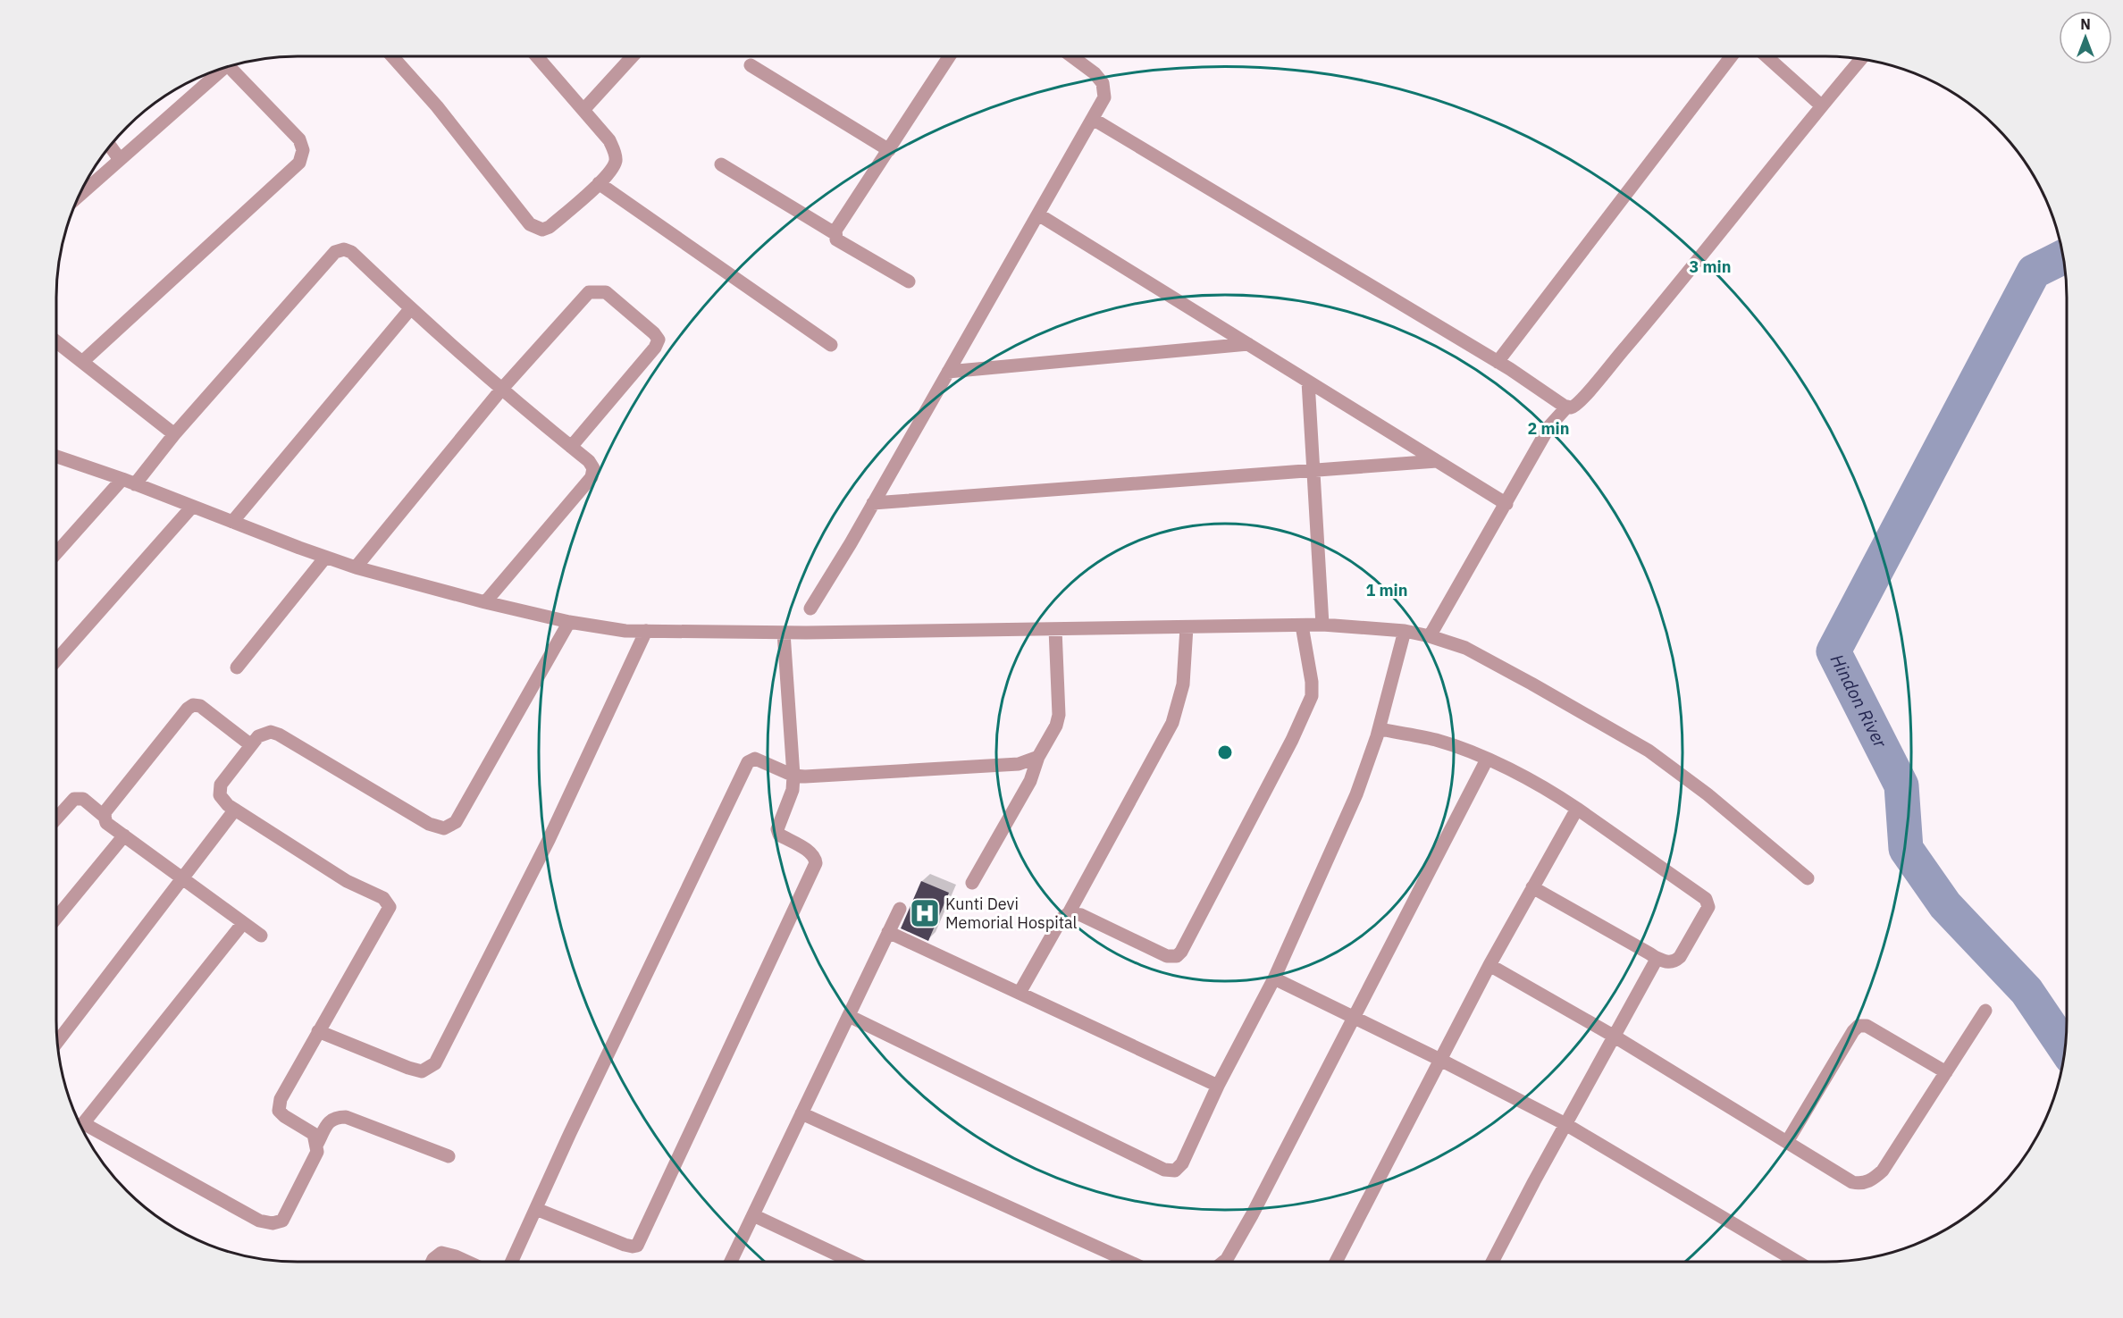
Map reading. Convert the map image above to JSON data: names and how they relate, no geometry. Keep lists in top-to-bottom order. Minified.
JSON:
{"water":["Hindon River"],"places":{"hospital":["Kunti Devi Memorial Hospital"]},"north":"top","rings":["3 min","2 min","1 min"]}
